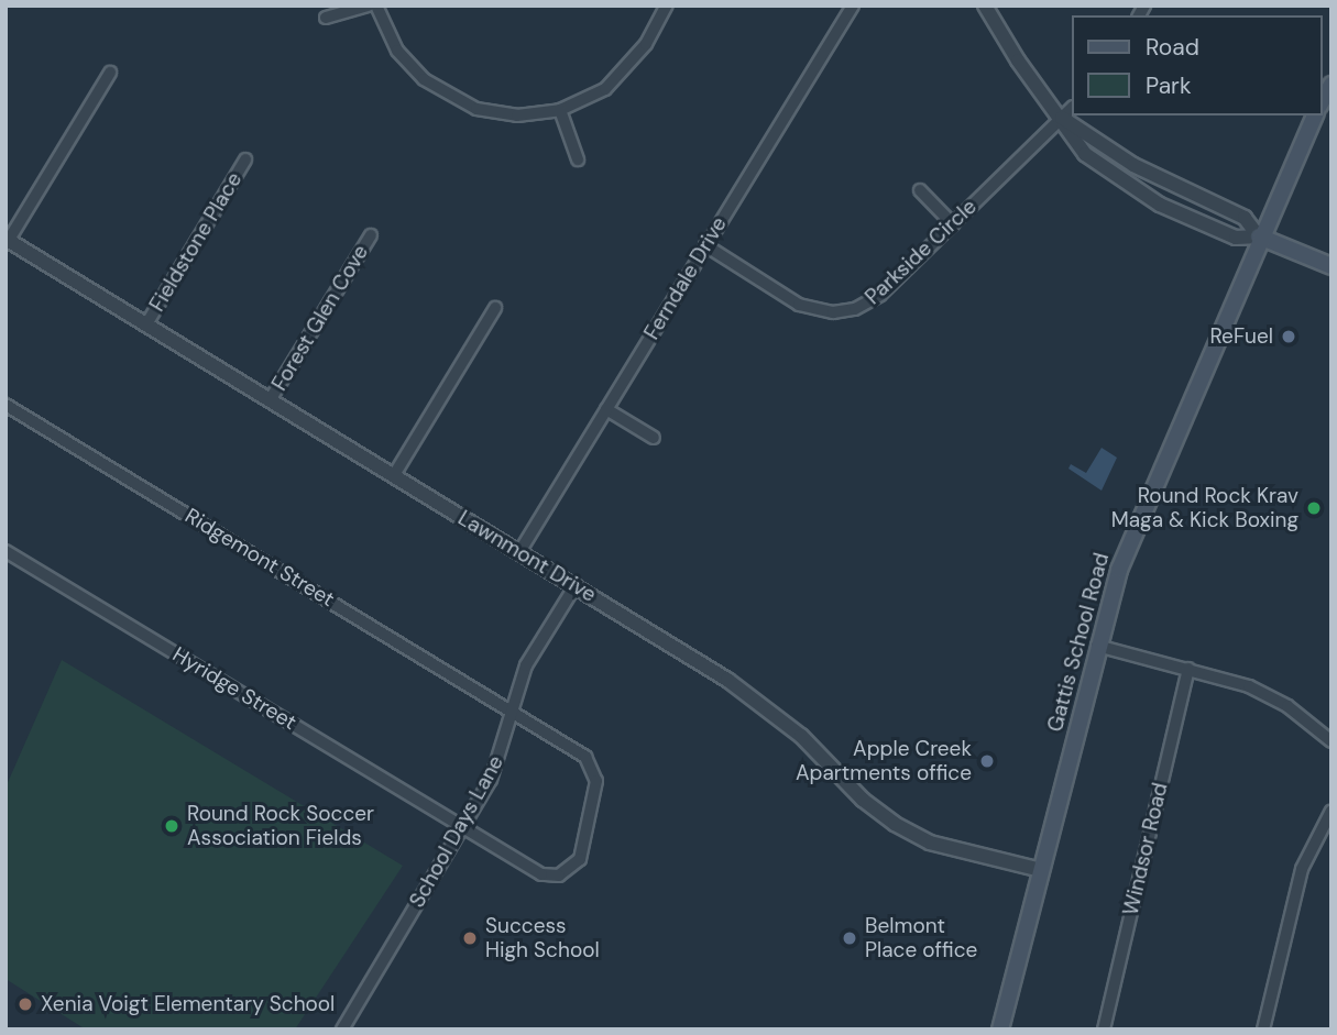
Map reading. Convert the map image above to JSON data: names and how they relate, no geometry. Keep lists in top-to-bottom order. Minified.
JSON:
{"streets":{"main road":["Gattis School Road"],"street":["Fieldstone Place","Parkside Circle","Ferndale Drive","Forest Glen Cove","Lawnmont Drive","Ridgemont Street","Hyridge Street","School Days Lane","Windsor Road"]},"crossings":[["Fieldstone Place","Lawnmont Drive"],["Parkside Circle","Ferndale Drive"],["Ferndale Drive","Lawnmont Drive"],["Forest Glen Cove","Lawnmont Drive"],["Lawnmont Drive","Gattis School Road"],["Lawnmont Drive","School Days Lane"],["Ridgemont Street","Hyridge Street"],["Ridgemont Street","School Days Lane"],["Hyridge Street","School Days Lane"]],"places":["ReFuel","Round Rock Krav Maga & Kick Boxing","Apple Creek Apartments office","Round Rock Soccer Association Fields","Success High School","Belmont Place office","Xenia Voigt Elementary School"],"legend":["Road","Park"]}
